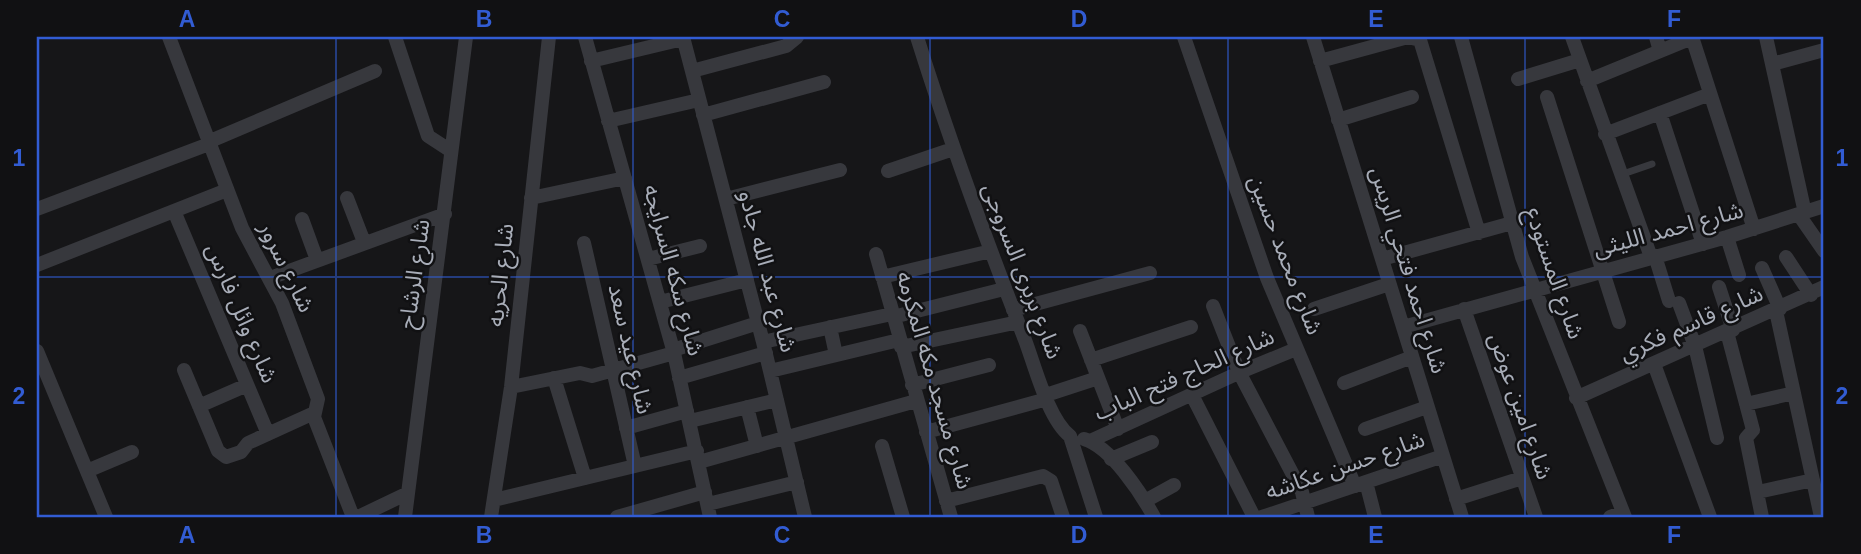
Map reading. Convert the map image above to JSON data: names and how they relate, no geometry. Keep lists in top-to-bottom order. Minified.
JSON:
{"streets":{"street":["شارع احمد الليثى","شارع محمد حسين","شارع سرور","شارع سكه السرايجه","شارع احمد فتحي الريس","شارع عبد الله جادو","شارع بربرى السروجى","شارع المستودع","شارع الرشاح","شارع الحريه","شارع وائل فارس","شارع قاسم فكري","شارع عيد سعد","شارع الحاج فتح الباب","شارع مسجد مكه المكرمه","شارع امين عوض","شارع حسن عكاشه"]},"crossings":[["شارع احمد الليثى","شارع احمد فتحي الريس"],["شارع احمد الليثى","شارع المستودع"],["شارع احمد الليثى","شارع امين عوض"],["شارع محمد حسين","شارع الحاج فتح الباب"],["شارع محمد حسين","شارع حسن عكاشه"],["شارع احمد فتحي الريس","شارع حسن عكاشه"],["شارع المستودع","شارع قاسم فكري"]],"grid":{"columns":["A","B","C","D","E","F"],"rows":["1","2"]}}
